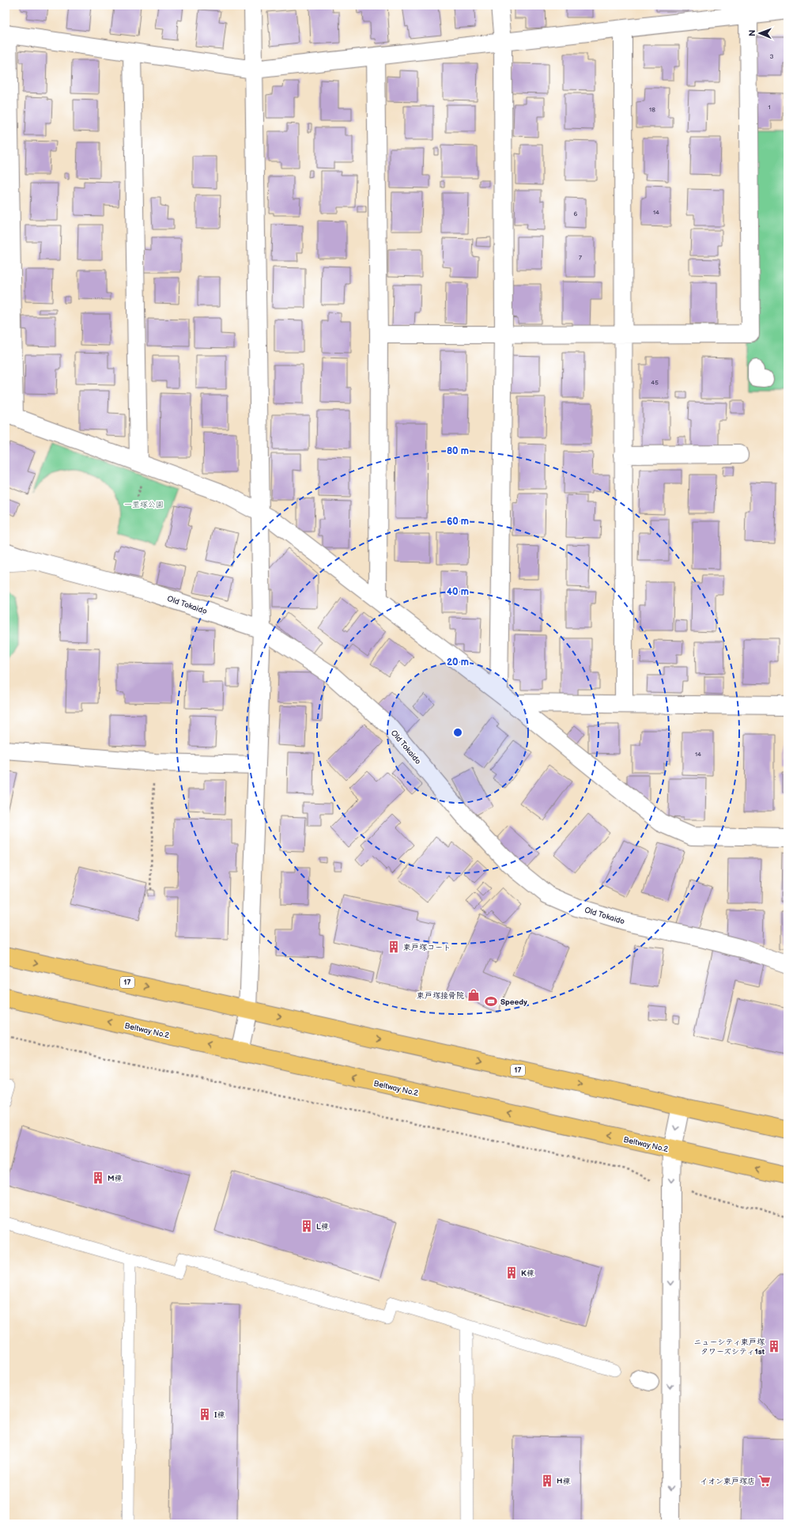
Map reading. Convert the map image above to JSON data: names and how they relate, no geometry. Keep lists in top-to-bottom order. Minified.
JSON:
{"streets":{"main road":["17","Beltway No.2"],"street":["Old Tokaido"]},"parks":["一里塚公園"],"places":{"building":["東戸塚コート","M棟","L棟","K棟","ニューシティ東戸塚 タワーズシティ1st","I棟","H棟"],"shop":["東戸塚接骨院"],"sports":["Speedy"],"supermarket":["イオン東戸塚店"]},"house_numbers":["3","1","18","14","6","7","45","14"],"north":"left","rings":["80 m","60 m","40 m","20 m"]}
